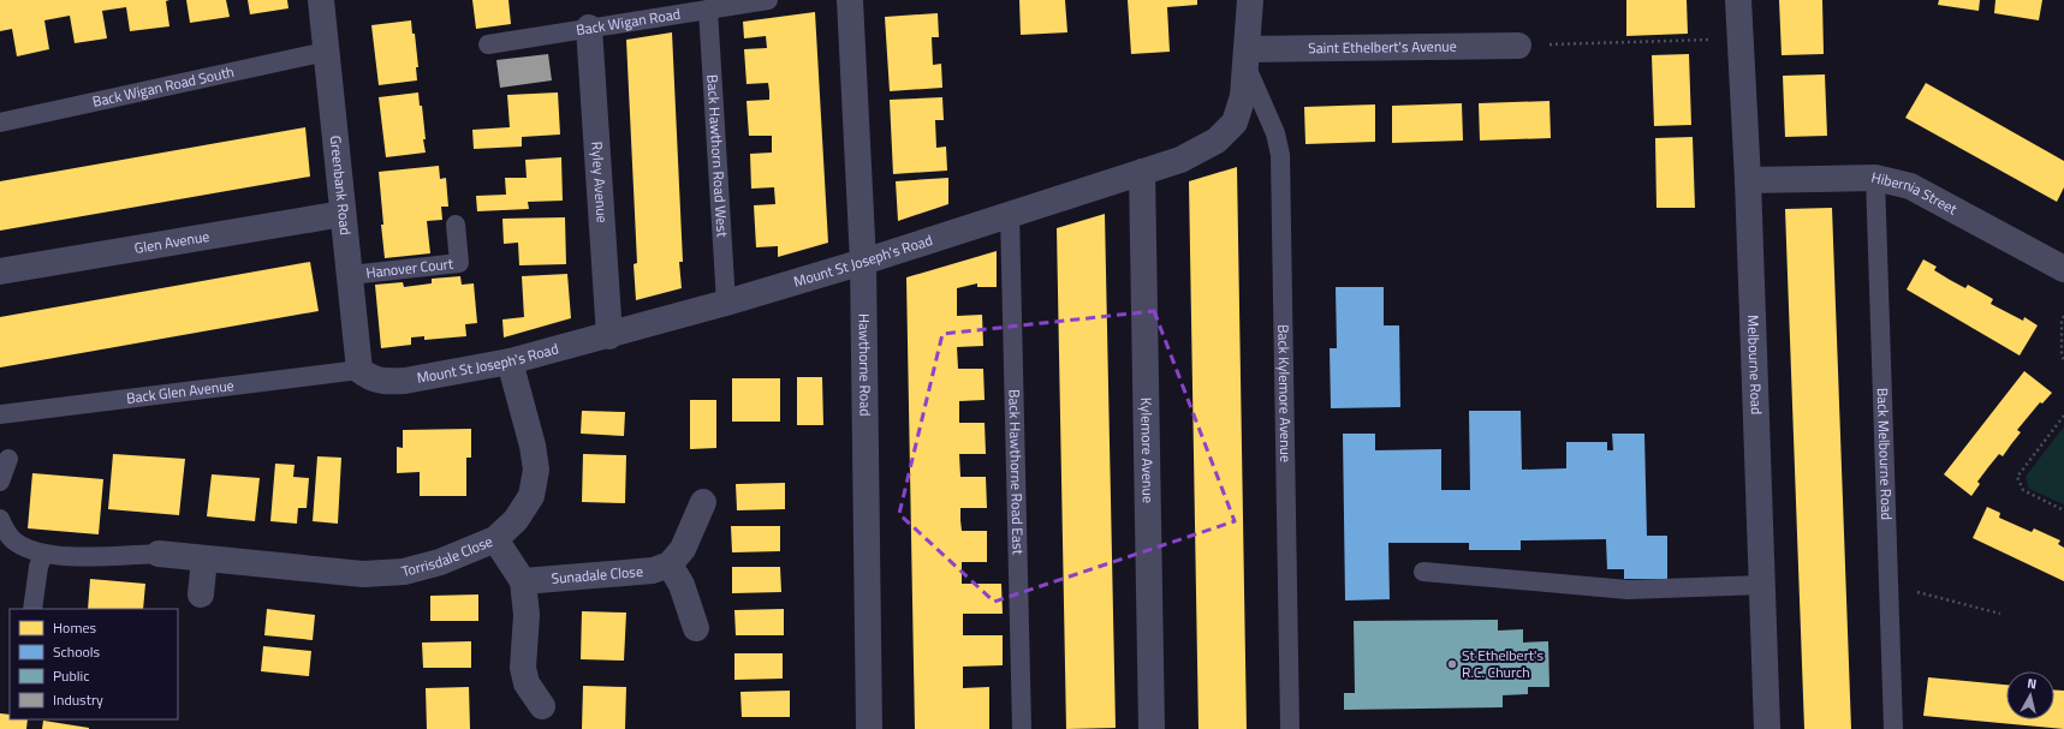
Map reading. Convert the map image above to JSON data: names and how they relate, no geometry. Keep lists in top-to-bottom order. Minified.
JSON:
{"streets":{"street":["Saint Ethelbert's Avenue","Ryley Avenue","Greenbank Road","Hibernia Street","Glen Avenue","Mount St Joseph's Road","Hawthorne Road","Melbourne Road","Kylemore Avenue","Torrisdale Close","Sunadale Close"],"lane":["Back Wigan Road","Back Wigan Road South","Back Hawthorn Road West","Hanover Court","Back Glen Avenue","Back Kylemore Avenue","Back Melbourne Road","Back Hawthorne Road East"]},"crossings":[["Back Wigan Road","Back Hawthorn Road West"],["Back Wigan Road","Ryley Avenue"],["Saint Ethelbert's Avenue","Mount St Joseph's Road"],["Saint Ethelbert's Avenue","Back Kylemore Avenue"],["Back Wigan Road South","Greenbank Road"],["Back Hawthorn Road West","Mount St Joseph's Road"],["Ryley Avenue","Mount St Joseph's Road"],["Greenbank Road","Glen Avenue"],["Greenbank Road","Mount St Joseph's Road"],["Greenbank Road","Hanover Court"],["Greenbank Road","Back Glen Avenue"],["Hibernia Street","Melbourne Road"],["Hibernia Street","Back Melbourne Road"],["Mount St Joseph's Road","Hawthorne Road"],["Mount St Joseph's Road","Back Glen Avenue"],["Mount St Joseph's Road","Back Kylemore Avenue"],["Mount St Joseph's Road","Kylemore Avenue"],["Mount St Joseph's Road","Back Hawthorne Road East"],["Mount St Joseph's Road","Torrisdale Close"]],"places":["St Ethelbert's R.C. Church"],"legend":["Homes","Schools","Public","Industry"],"north":"top"}
